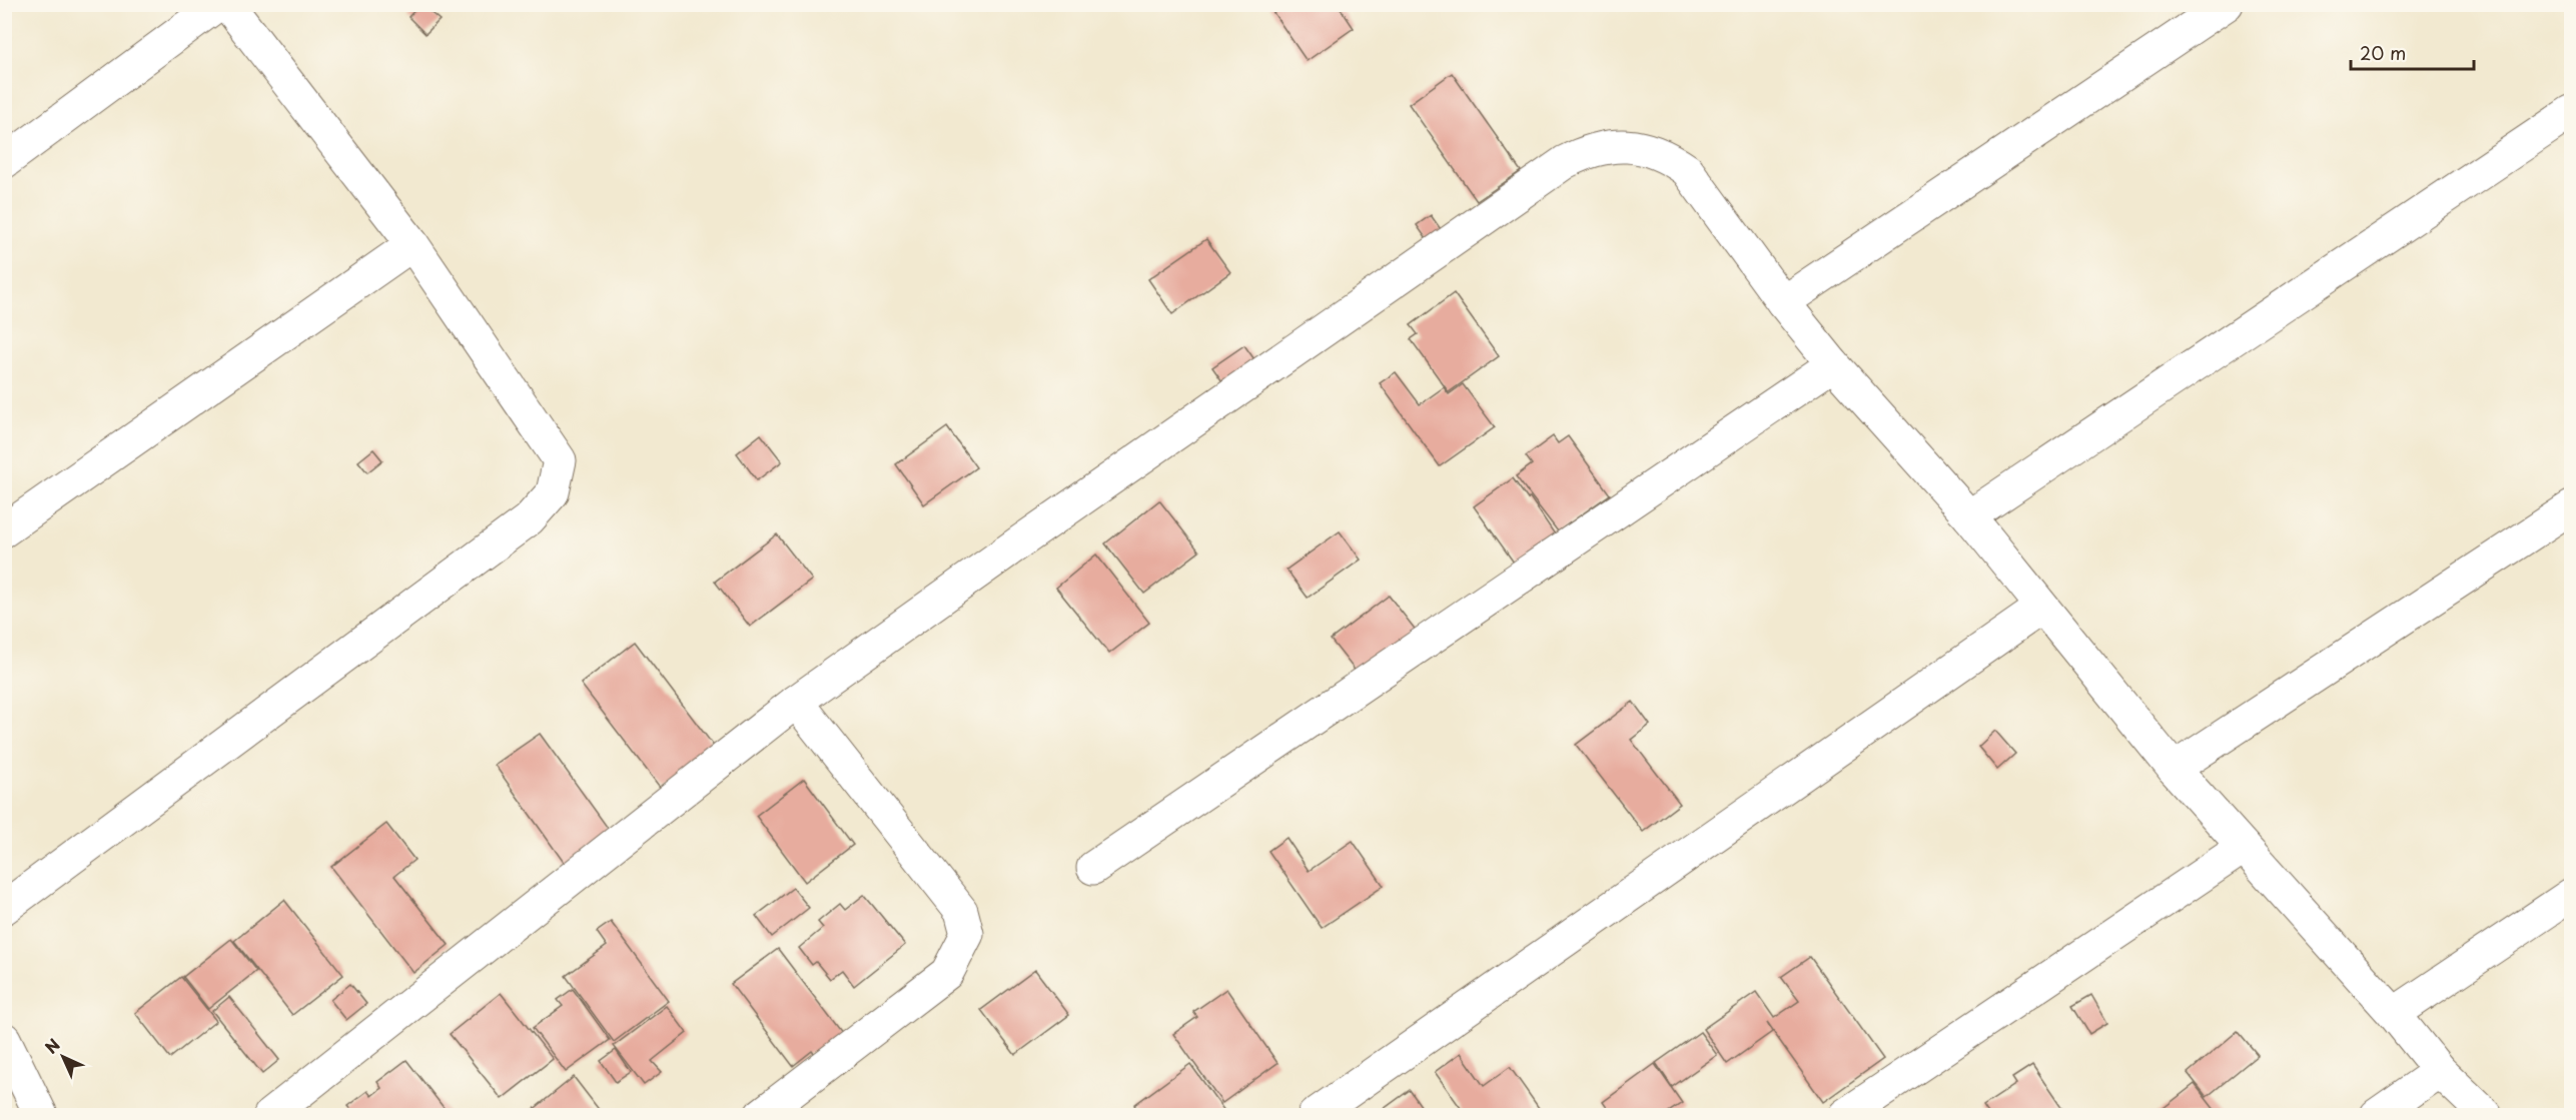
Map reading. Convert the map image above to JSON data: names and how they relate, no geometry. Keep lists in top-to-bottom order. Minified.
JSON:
{"scale_bar":"20 m","north":"top left"}
